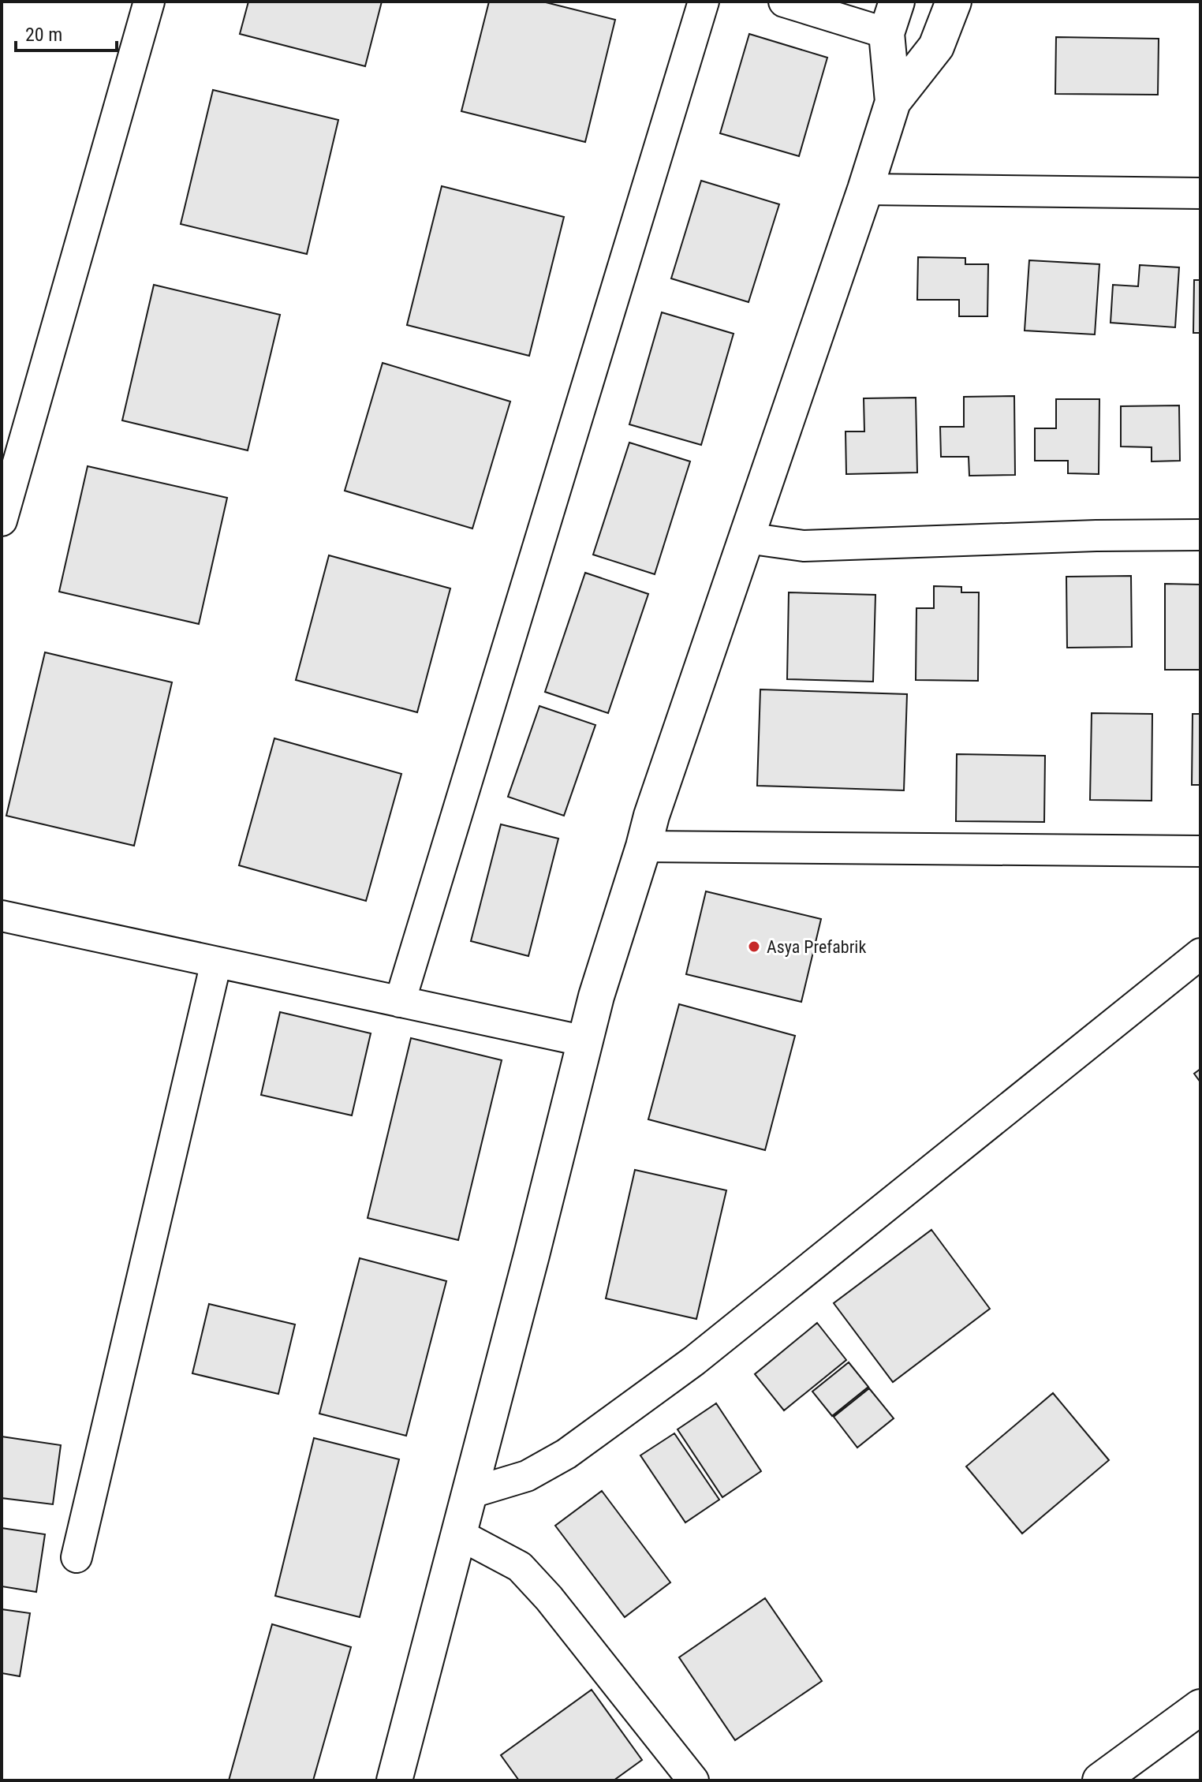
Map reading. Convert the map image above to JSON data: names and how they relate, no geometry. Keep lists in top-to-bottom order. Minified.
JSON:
{"places":["Asya Prefabrik"],"scale_bar":"20 m"}
